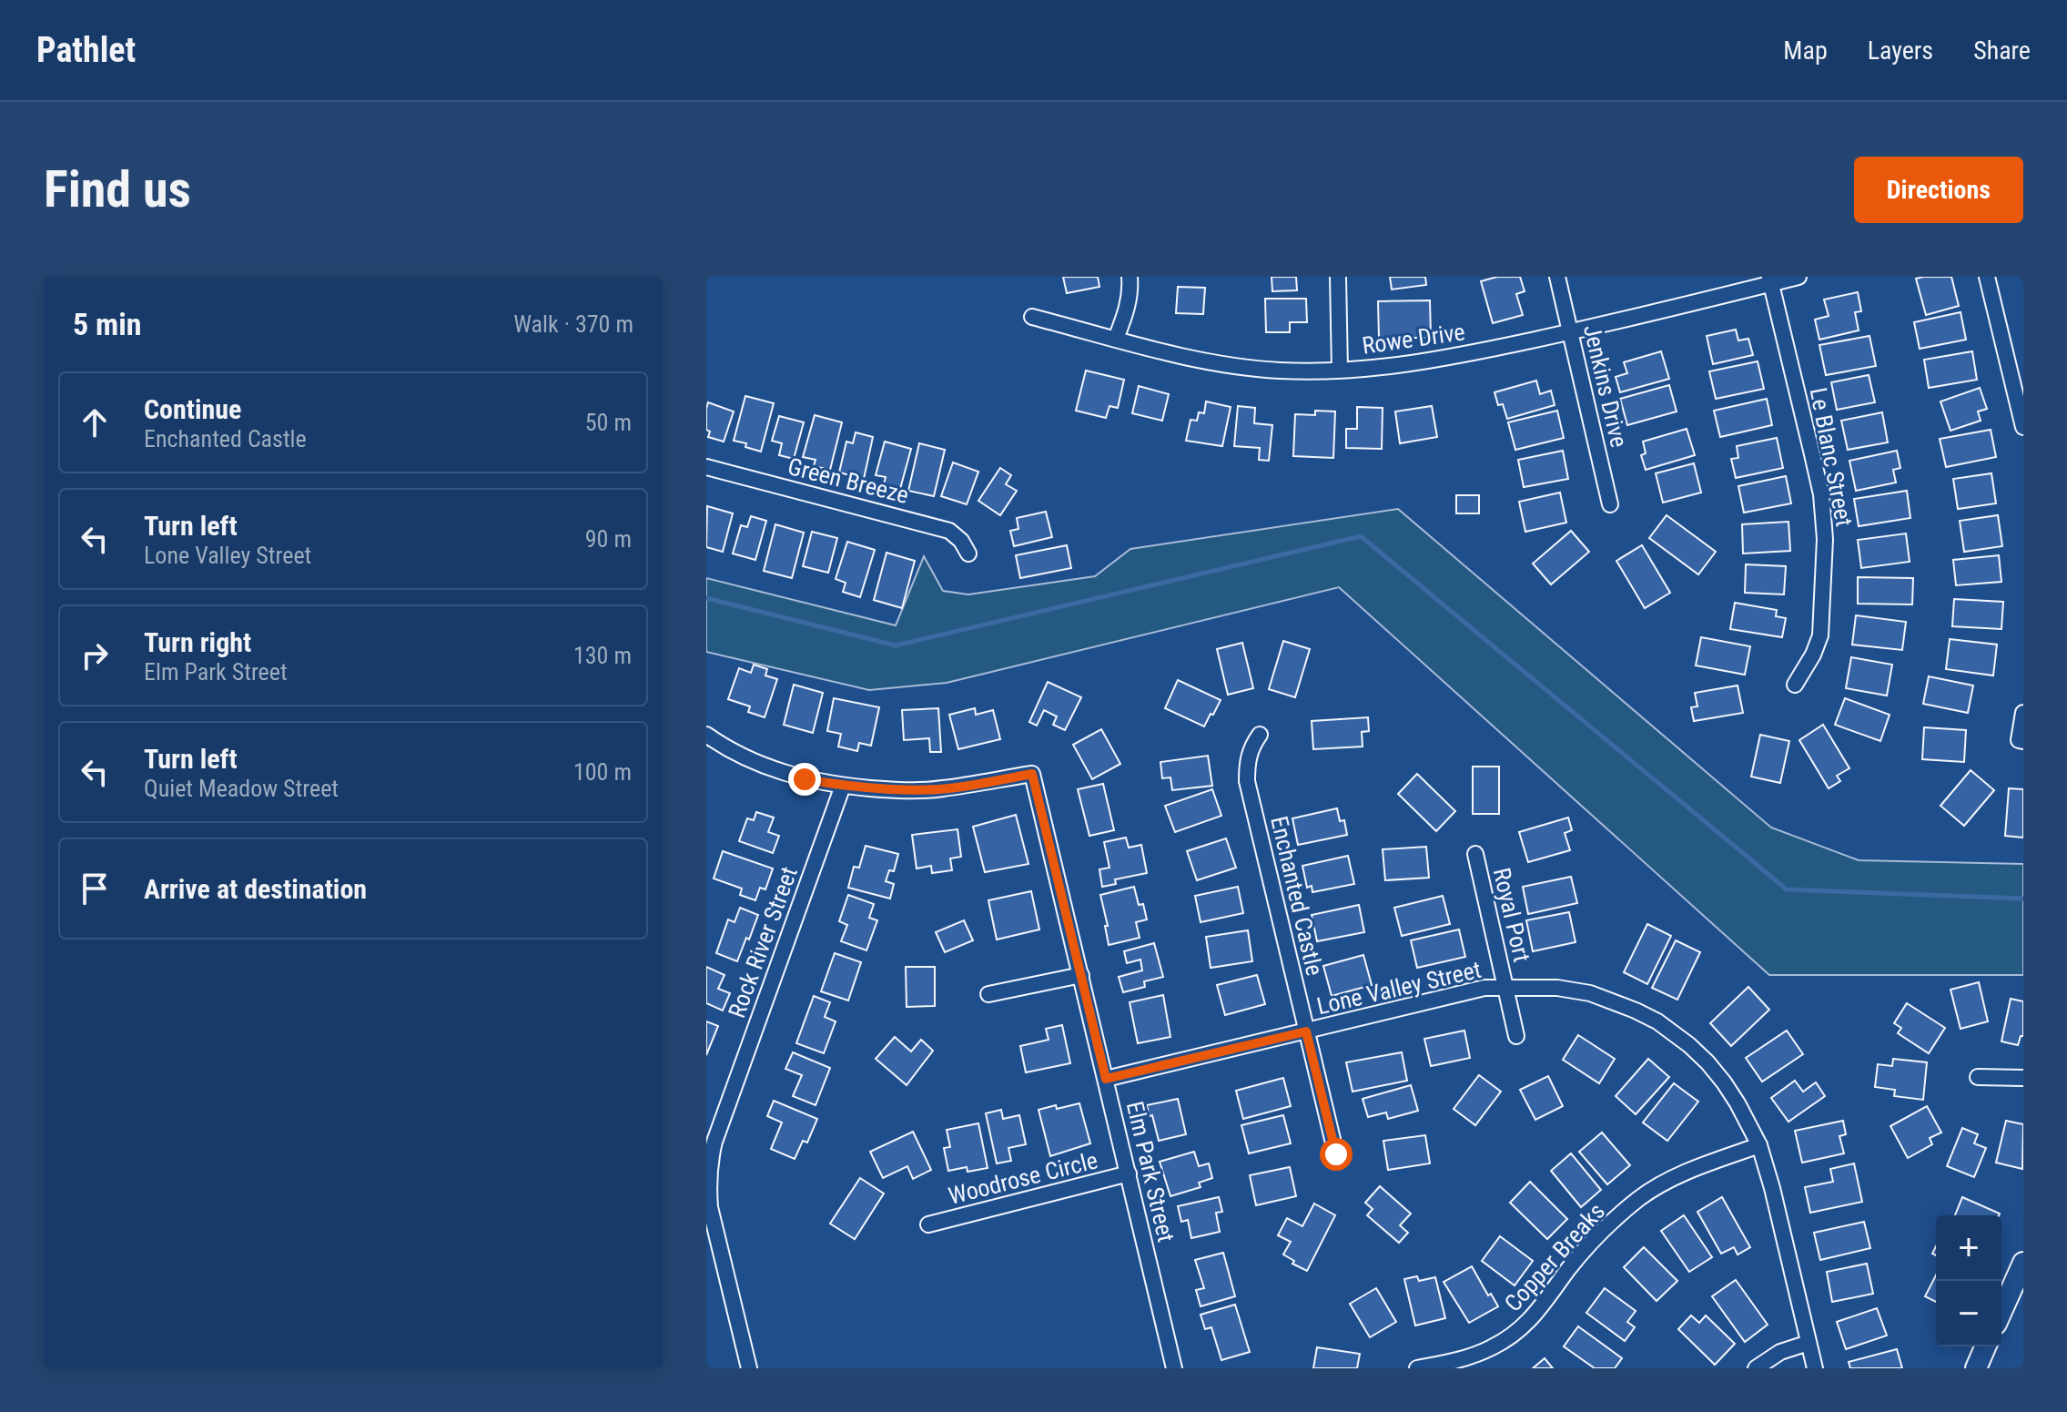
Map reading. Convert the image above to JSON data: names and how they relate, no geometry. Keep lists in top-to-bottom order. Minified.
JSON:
{"streets":{"street":["Rowe Drive","Jenkins Drive","Le Blanc Street","Green Breeze","Enchanted Castle","Royal Port","Rock River Street","Lone Valley Street","Elm Park Street","Woodrose Circle","Copper Breaks"]},"crossings":[["Rowe Drive","Jenkins Drive"],["Rowe Drive","Le Blanc Street"],["Enchanted Castle","Lone Valley Street"],["Royal Port","Lone Valley Street"],["Rock River Street","Elm Park Street"],["Lone Valley Street","Elm Park Street"],["Lone Valley Street","Copper Breaks"],["Elm Park Street","Woodrose Circle"]],"page":{"header":"Pathlet","nav":["Map","Layers","Share"],"buttons":"Directions","title":"Find us","heading":["5 min","Walk · 370 m"],"list":[["Continue","Enchanted Castle","50 m"],["Turn left","Lone Valley Street","90 m"],["Turn right","Elm Park Street","130 m"],["Turn left","Quiet Meadow Street","100 m"],"Arrive at destination"],"map_buttons":["+","−"]}}
